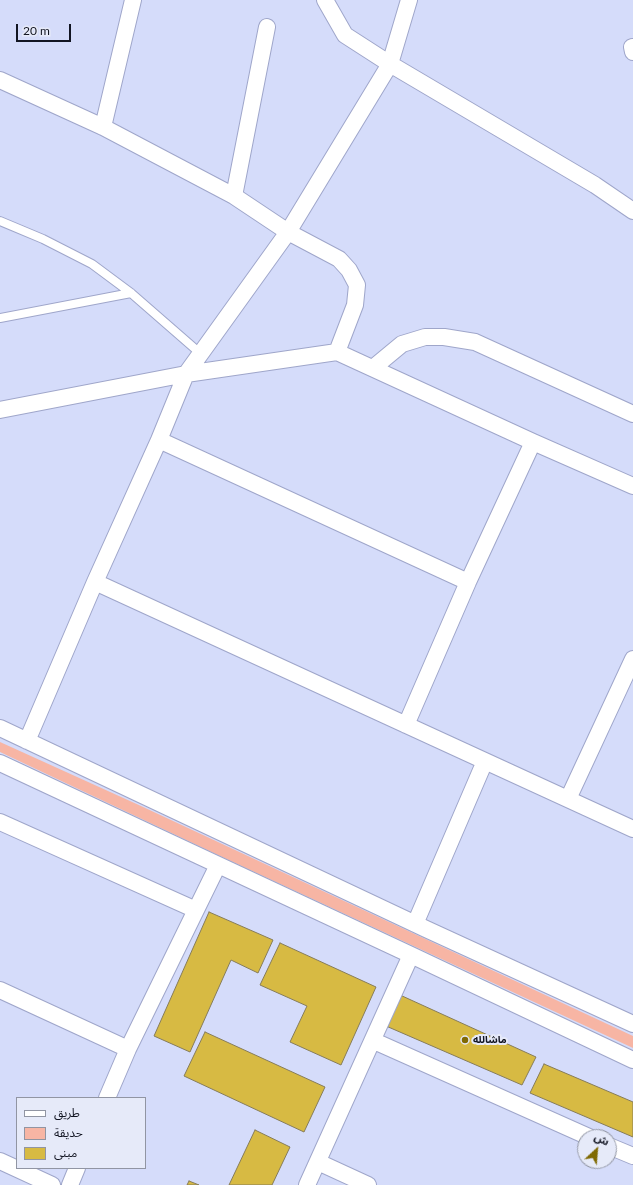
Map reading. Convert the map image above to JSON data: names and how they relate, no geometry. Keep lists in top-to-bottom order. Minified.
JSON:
{"places":["ماشالله"],"legend":["طريق","حديقة","مبنى"],"scale_bar":"20 m","north":"top right"}
